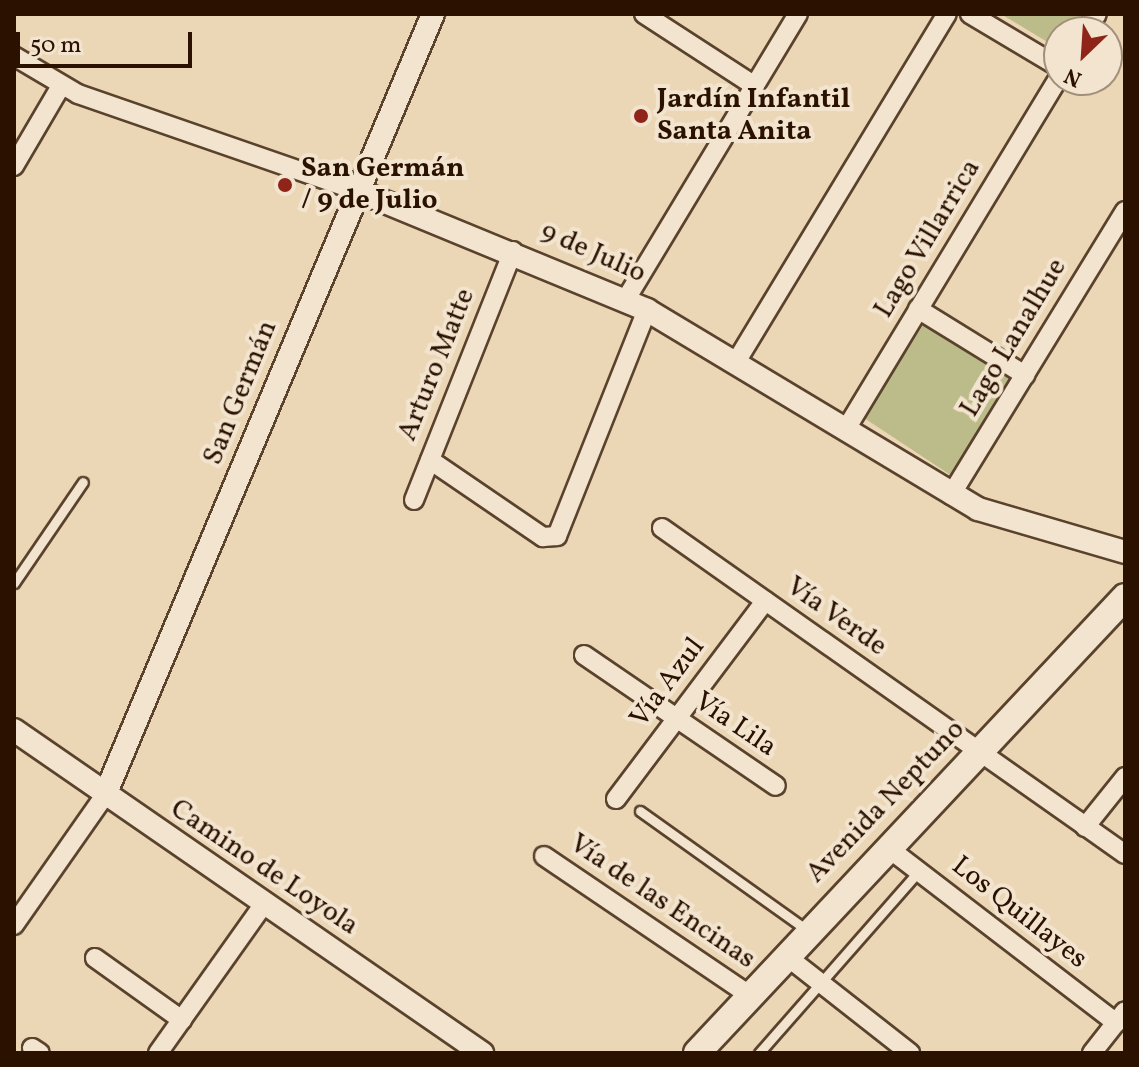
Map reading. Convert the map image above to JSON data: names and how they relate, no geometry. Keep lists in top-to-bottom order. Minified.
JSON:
{"streets":{"main road":["Avenida Neptuno"],"street":["Lago Villarrica","9 de Julio","Lago Lanalhue","Arturo Matte","San Germán","Vía Verde","Vía Azul","Vía Lila","Camino de Loyola","Vía de las Encinas","Los Quillayes"]},"crossings":[["Lago Villarrica","9 de Julio"],["9 de Julio","Lago Lanalhue"],["9 de Julio","Arturo Matte"],["9 de Julio","San Germán"],["San Germán","Camino de Loyola"],["Vía Verde","Vía Azul"],["Vía Verde","Avenida Neptuno"],["Vía Azul","Vía Lila"],["Avenida Neptuno","Vía de las Encinas"],["Avenida Neptuno","Los Quillayes"]],"places":["Jardín Infantil Santa Anita","San Germán / 9 de Julio"],"scale_bar":"50 m","north":"bottom left"}
